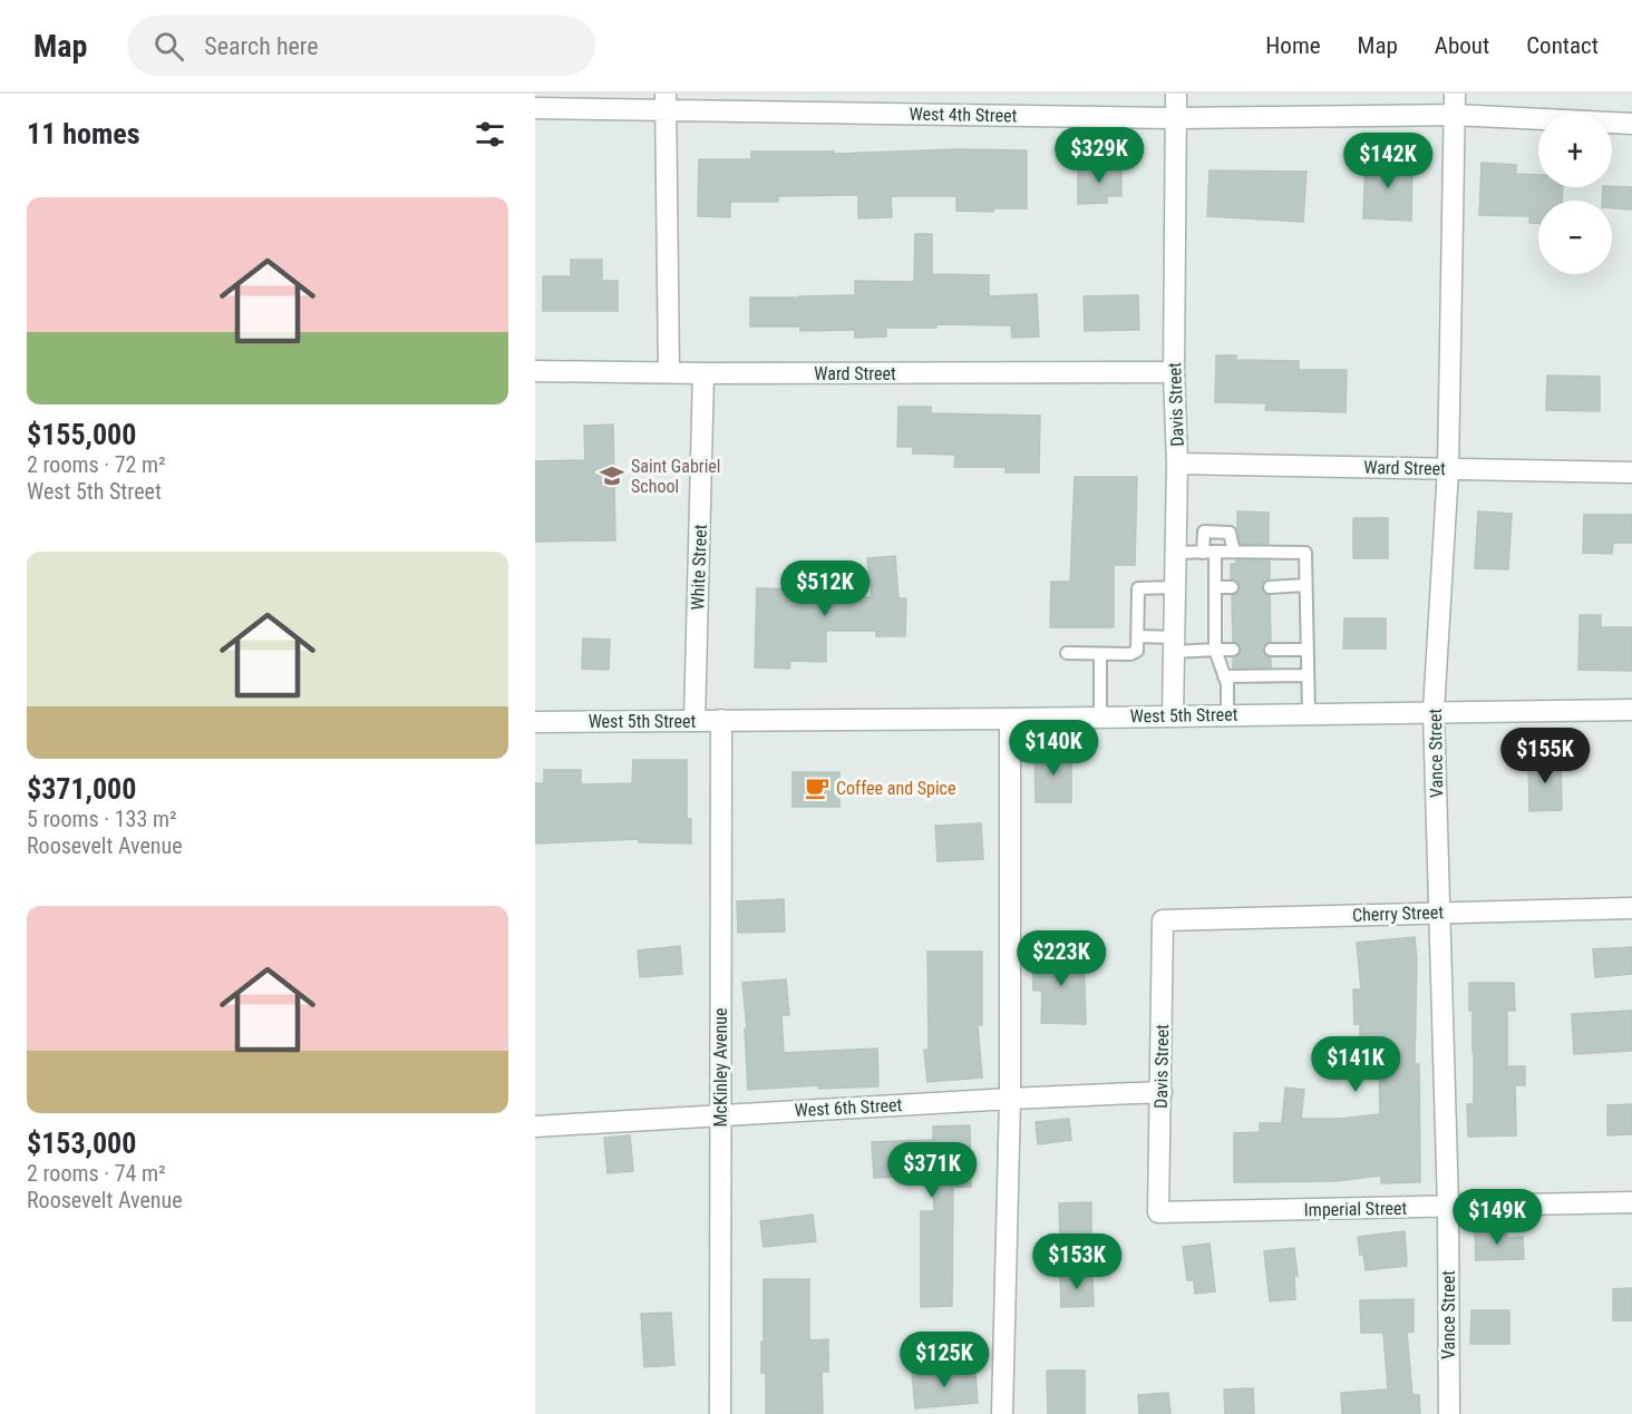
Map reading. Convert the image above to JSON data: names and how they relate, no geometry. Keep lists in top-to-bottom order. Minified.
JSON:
{"streets":{"street":["West 4th Street","Ward Street","Davis Street","White Street","West 5th Street","Vance Street","Cherry Street","McKinley Avenue","West 6th Street","Imperial Street"]},"crossings":[["West 4th Street","Davis Street"],["West 4th Street","Vance Street"],["Ward Street","Davis Street"],["Ward Street","White Street"],["Ward Street","Vance Street"],["Davis Street","West 5th Street"],["Davis Street","Cherry Street"],["Davis Street","West 6th Street"],["Davis Street","Imperial Street"],["White Street","West 5th Street"],["West 5th Street","Vance Street"],["West 5th Street","McKinley Avenue"],["Vance Street","Cherry Street"],["Vance Street","Imperial Street"],["McKinley Avenue","West 6th Street"]],"places":{"school or university":["Saint Gabriel School"],"cafe":["Coffee and Spice"]},"page":{"header":"Map","search":"Search here","nav":["Home","Map","About","Contact"],"heading":"11 homes","map_buttons":["+","−"],"price":["$329K","$142K","$512K","$140K","$155K","$223K","$141K","$371K","$149K","$153K","$125K"],"list":[{"name":"$155,000","note":"2 rooms · 72 m² · West 5th Street"},{"name":"$371,000","note":"5 rooms · 133 m² · Roosevelt Avenue"},{"name":"$153,000","note":"2 rooms · 74 m² · Roosevelt Avenue"}]}}
